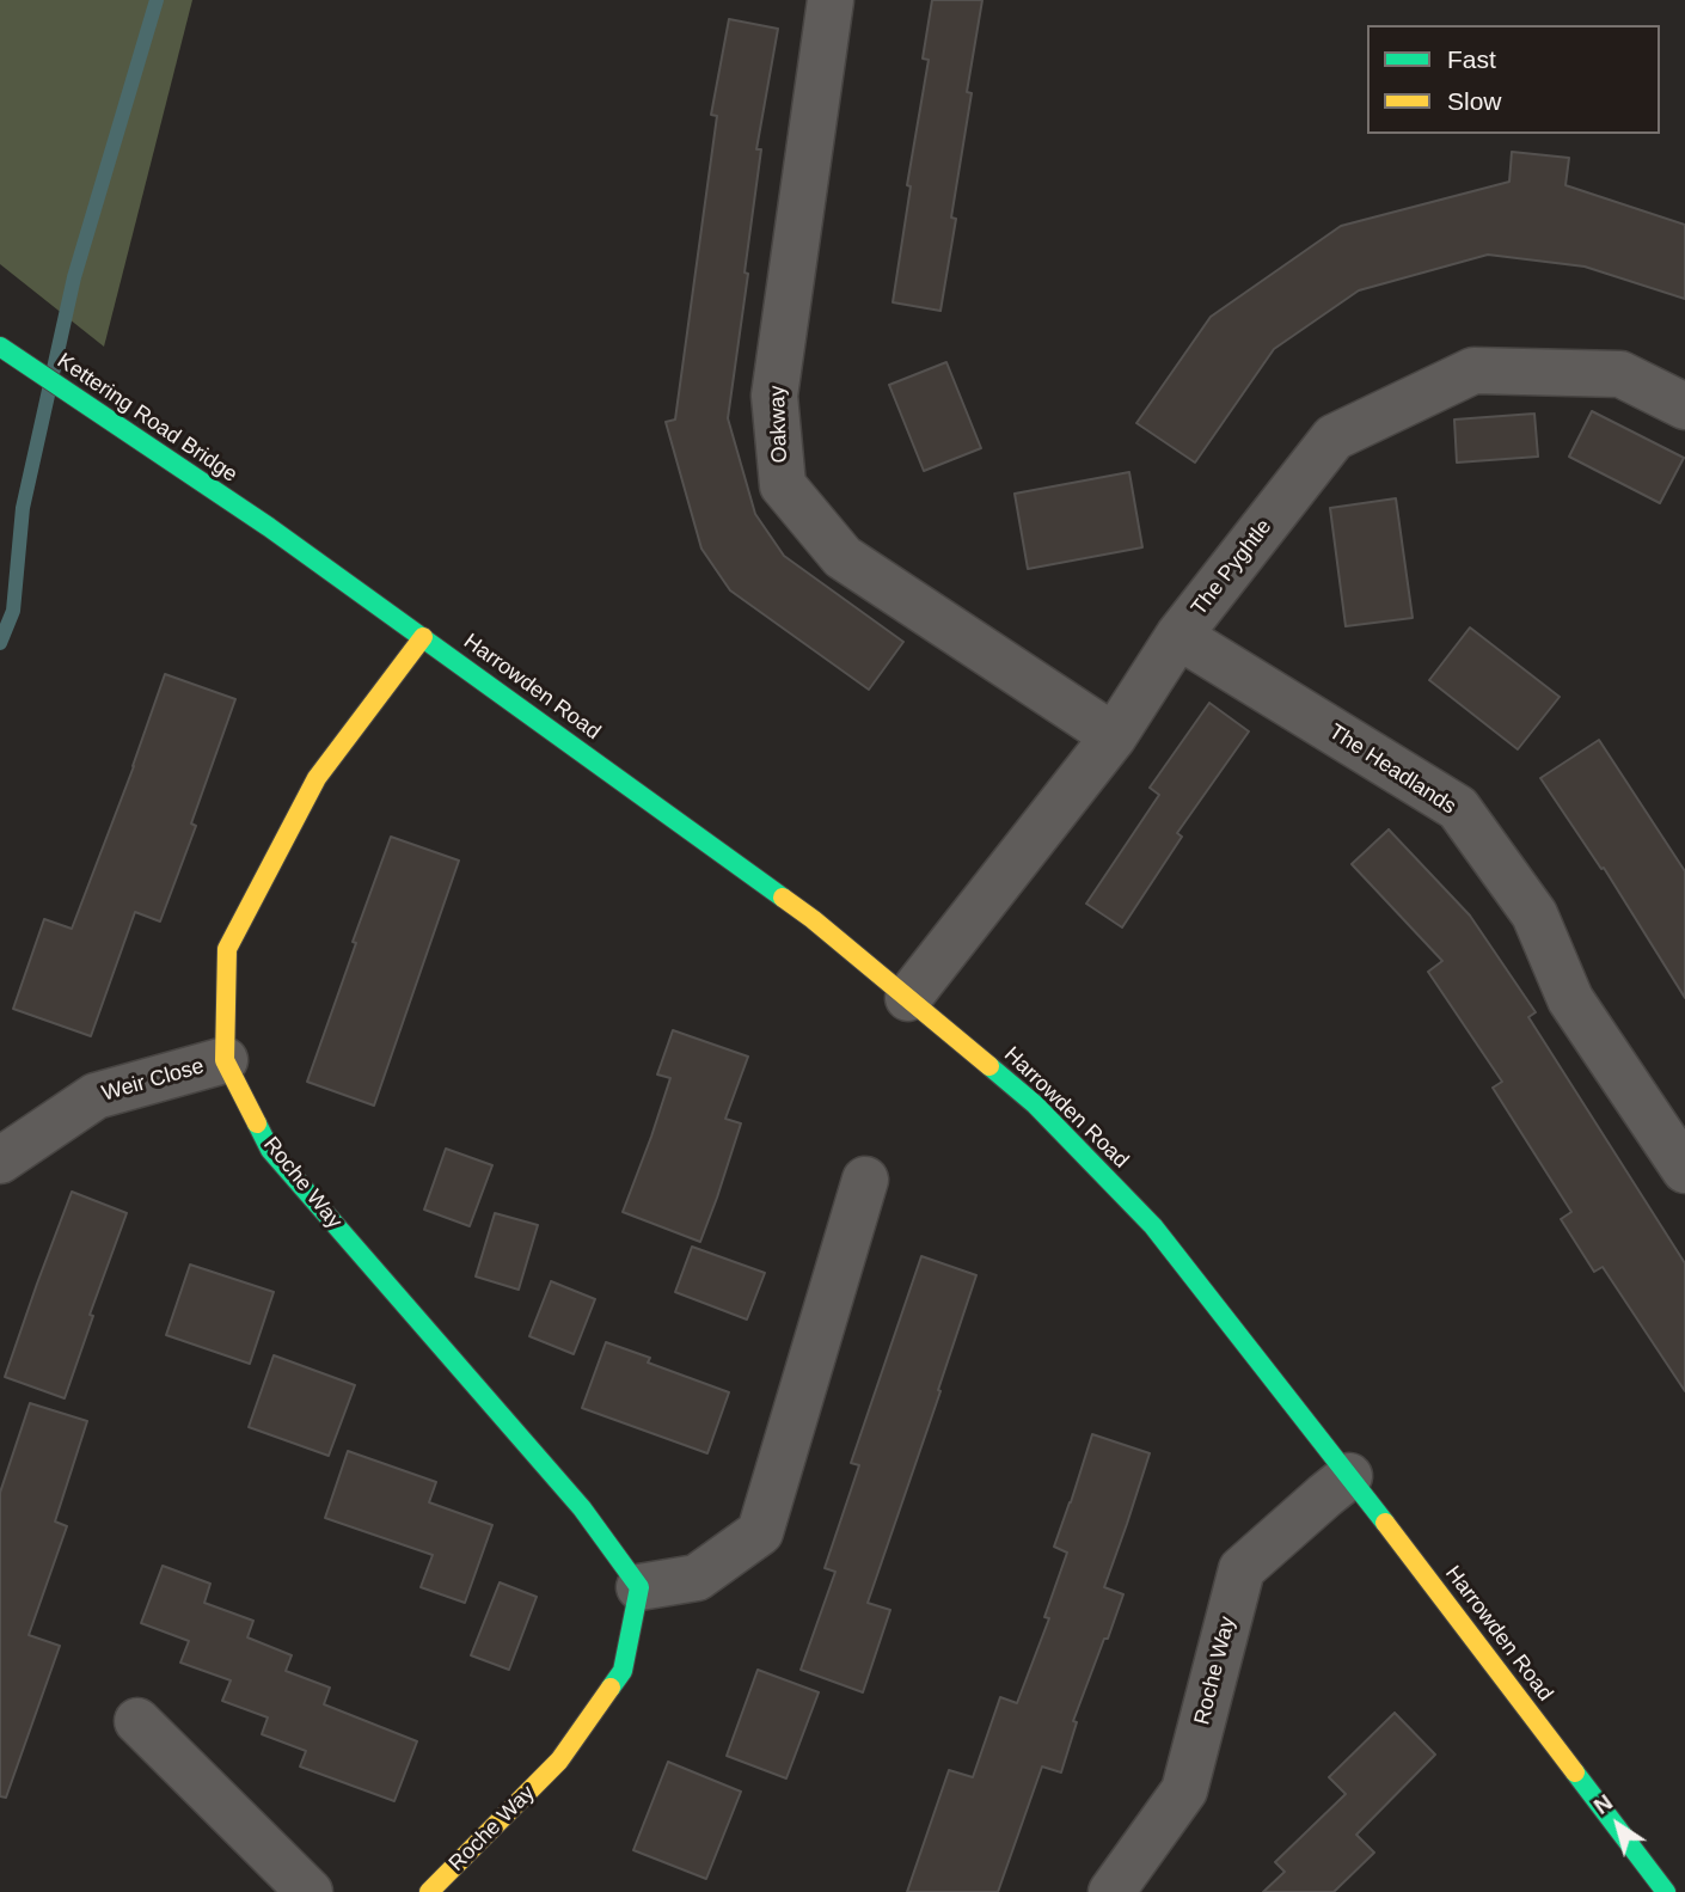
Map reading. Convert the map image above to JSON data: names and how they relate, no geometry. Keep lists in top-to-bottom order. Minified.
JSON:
{"streets":{"main road":["Kettering Road Bridge","Harrowden Road","Roche Way"],"street":["Oakway","The Pyghtle","The Headlands","Weir Close"]},"crossings":[["Kettering Road Bridge","Harrowden Road"],["Oakway","The Pyghtle"],["The Pyghtle","Harrowden Road"],["The Pyghtle","The Headlands"],["Harrowden Road","Roche Way"],["Weir Close","Roche Way"]],"legend":["Fast","Slow"],"north":"top left"}
